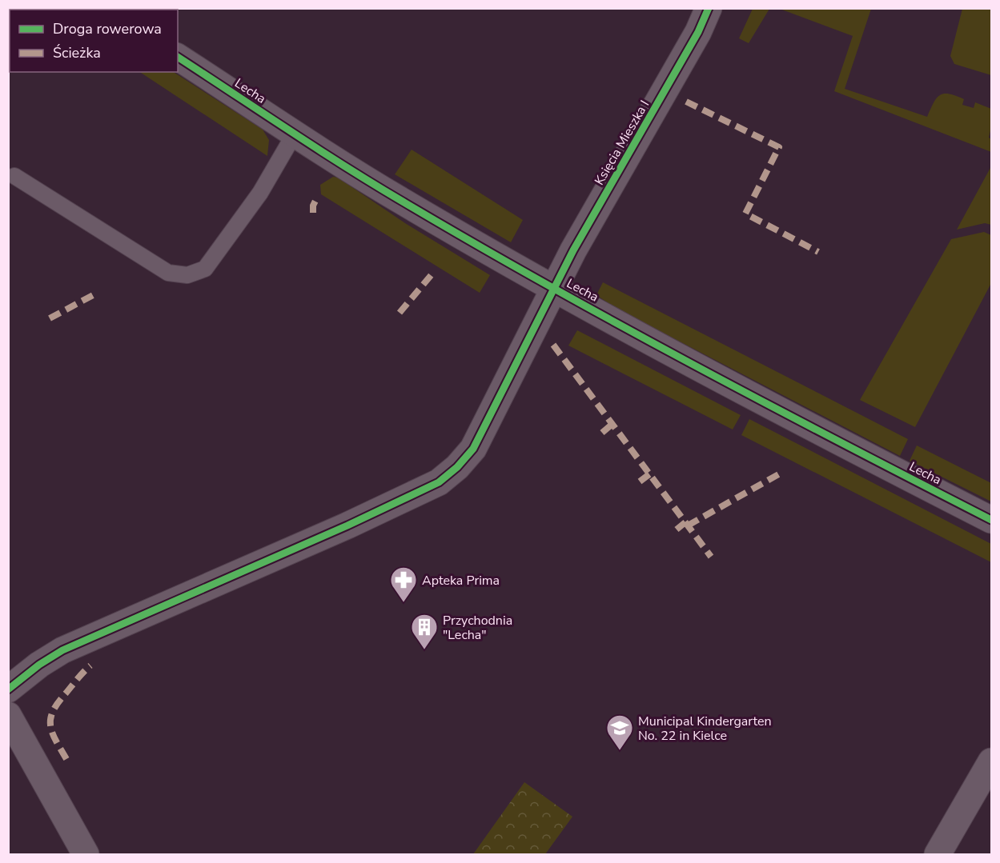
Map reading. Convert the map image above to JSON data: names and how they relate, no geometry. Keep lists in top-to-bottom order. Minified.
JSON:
{"streets":{"street":["Lecha","Księcia Mieszka I"]},"crossings":[["Lecha","Księcia Mieszka I"]],"places":{"pharmacy":["Apteka Prima"],"building":["Przychodnia \"Lecha\""],"school or university":["Municipal Kindergarten No. 22 in Kielce"]},"legend":["Droga rowerowa","Ścieżka"]}
